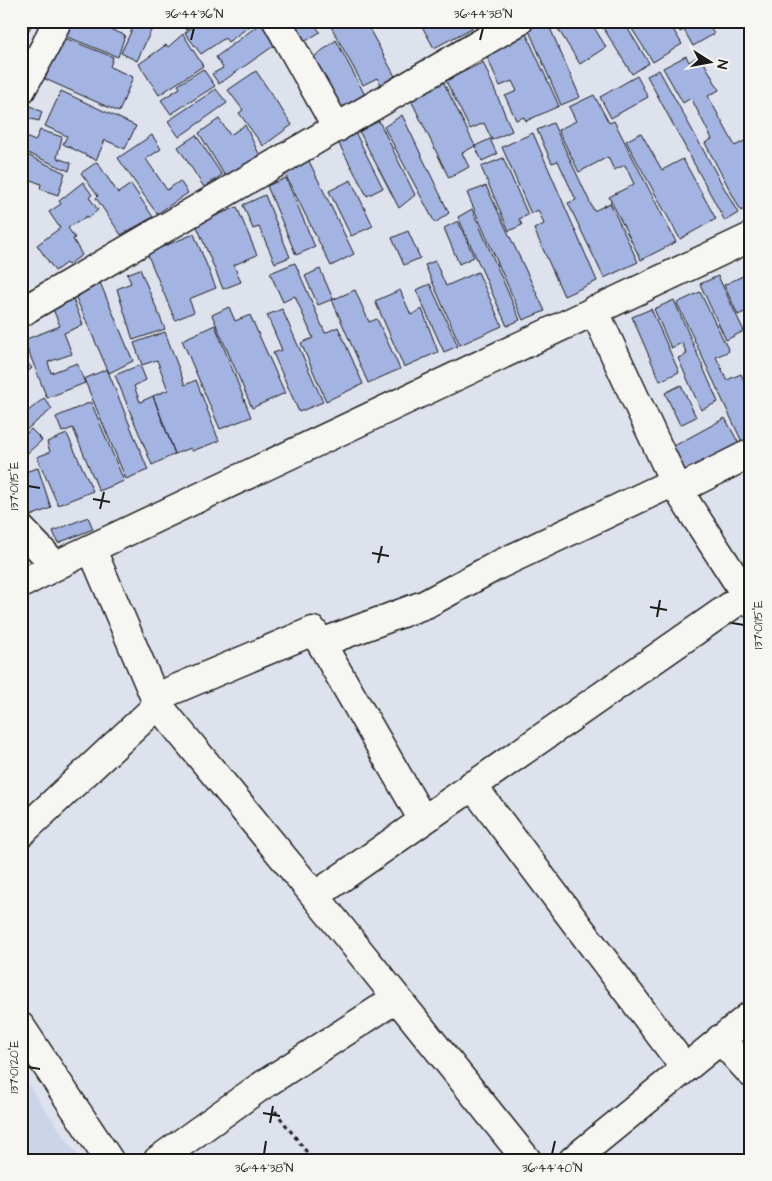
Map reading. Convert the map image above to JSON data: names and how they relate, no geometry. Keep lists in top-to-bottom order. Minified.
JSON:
{"north":"right","coordinates":["36°44'36\"N","36°44'38\"N","137°01'15\"E","137°01'20\"E","36°44'40\"N"]}
